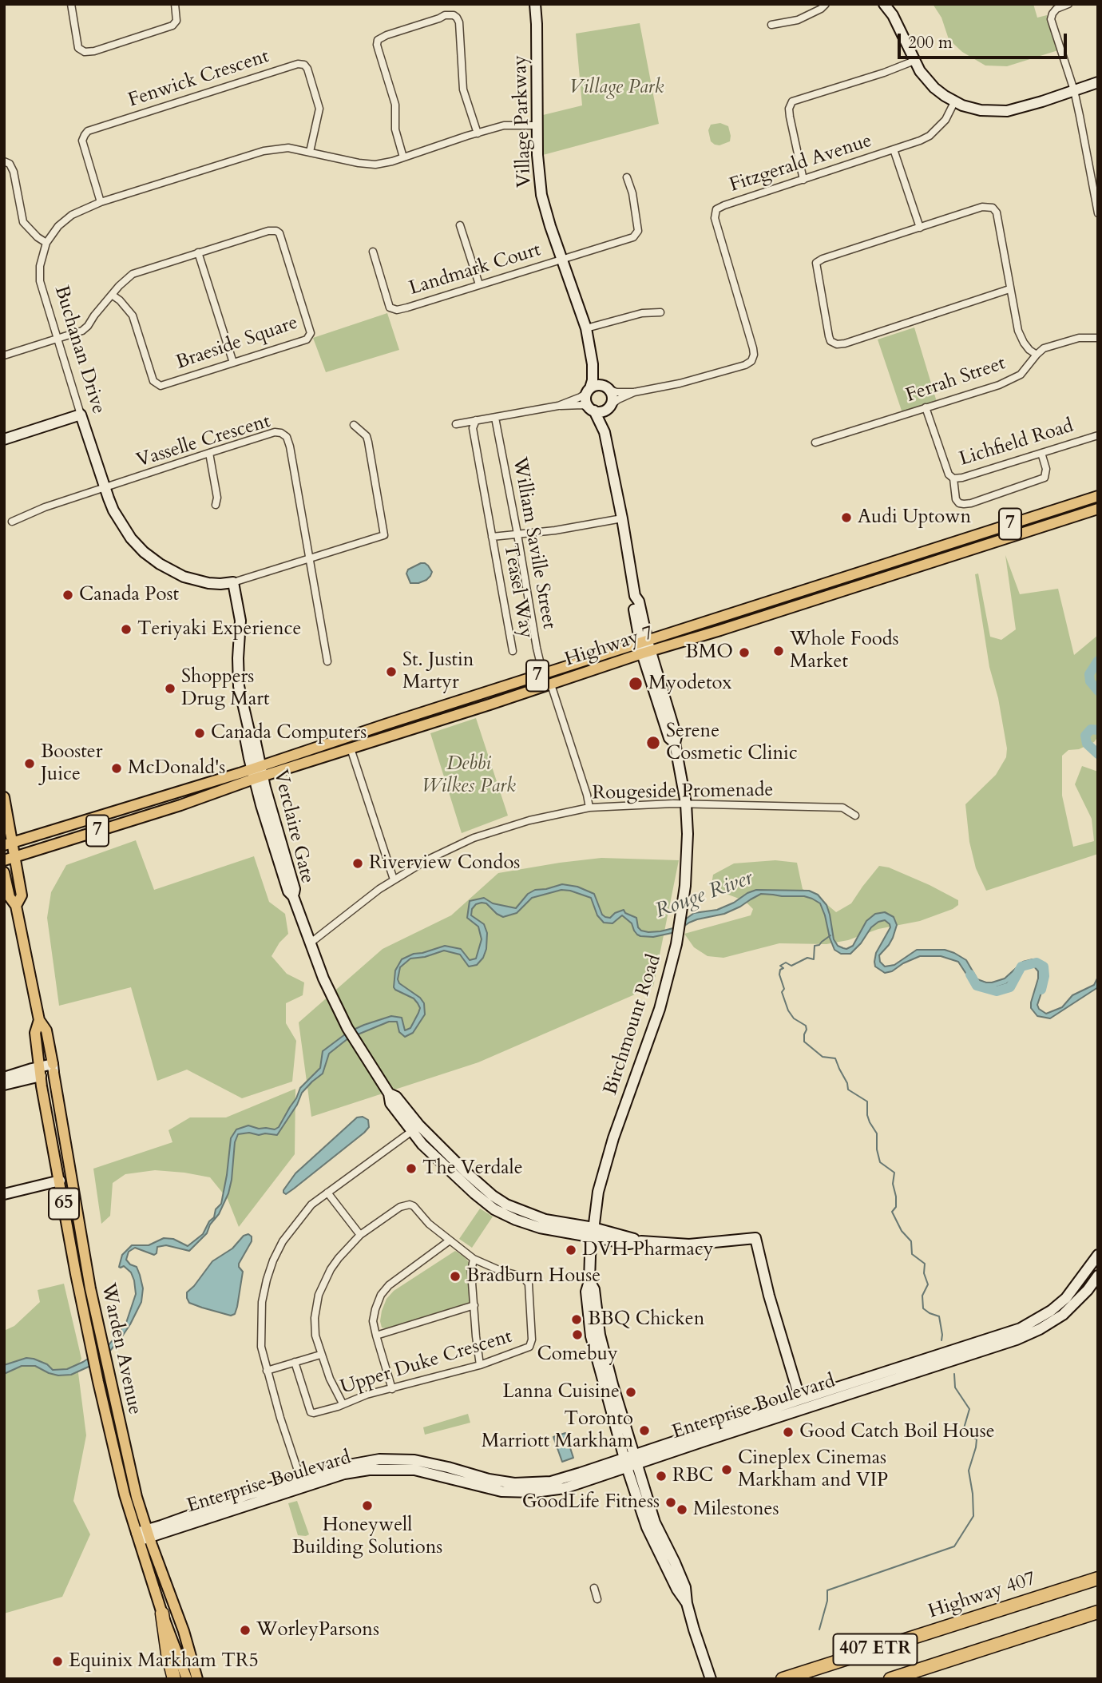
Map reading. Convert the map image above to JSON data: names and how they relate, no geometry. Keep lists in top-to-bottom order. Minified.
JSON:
{"streets":{"highway":["Highway 407","407 ETR"],"main road":["Village Parkway","Buchanan Drive","7","Highway 7","Verclaire Gate","Birchmount Road","65","Warden Avenue","Enterprise Boulevard"],"street":["Fenwick Crescent","Fitzgerald Avenue","Landmark Court","Braeside Square","Ferrah Street","Vasselle Crescent","Lichfield Road","William Saville Street","Teasel Way","Rougeside Promenade","Upper Duke Crescent"]},"crossings":[["Fenwick Crescent","Buchanan Drive"],["Village Parkway","Fitzgerald Avenue"],["Village Parkway","Landmark Court"],["Village Parkway","Buchanan Drive"],["Braeside Square","Buchanan Drive"],["Buchanan Drive","Vasselle Crescent"],["Buchanan Drive","Verclaire Gate"],["Ferrah Street","Lichfield Road"],["William Saville Street","Highway 7"],["Highway 7","Verclaire Gate"],["Highway 7","Birchmount Road"],["Highway 7","Warden Avenue"],["Rougeside Promenade","Birchmount Road"],["Birchmount Road","Enterprise Boulevard"],["Warden Avenue","Enterprise Boulevard"]],"water":["Rouge River"],"parks":["Village Park","Debbi Wilkes Park"],"places":["Audi Uptown","Canada Post","Teriyaki Experience","Whole Foods Market","BMO","St. Justin Martyr","Myodetox","Shoppers Drug Mart","Canada Computers","Serene Cosmetic Clinic","Booster Juice","McDonald's","Riverview Condos","The Verdale","DVH Pharmacy","Bradburn House","BBQ Chicken","Comebuy","Lanna Cuisine","Toronto Marriott Markham","Good Catch Boil House","Cineplex Cinemas Markham and VIP","RBC","GoodLife Fitness","Honeywell Building Solutions","Milestones","WorleyParsons","Equinix Markham TR5"],"scale_bar":"200 m"}
